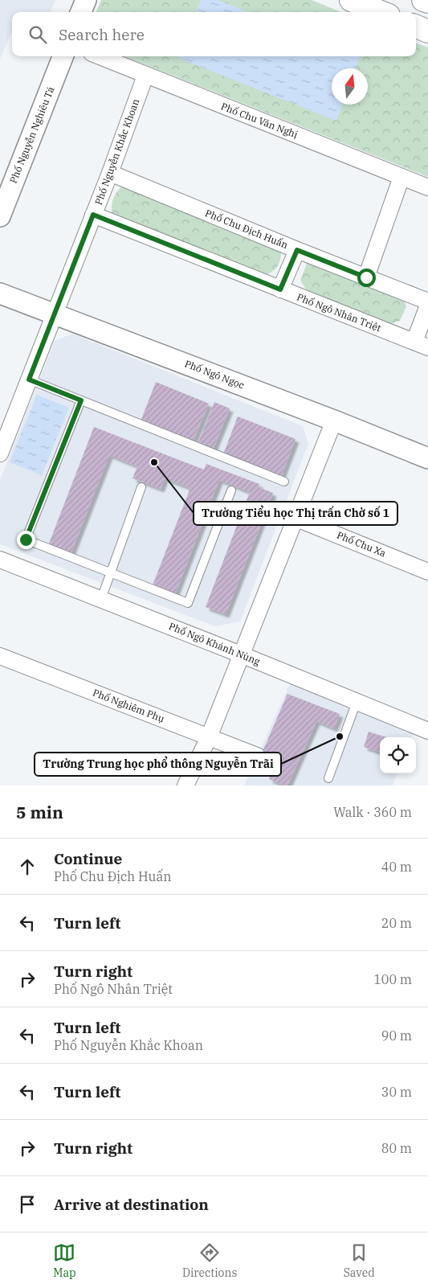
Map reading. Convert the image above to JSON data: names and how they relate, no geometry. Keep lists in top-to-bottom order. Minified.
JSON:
{"streets":{"street":["Phố Chu Văn Nghị","Phố Nguyễn Nghiêu Tá","Phố Nguyễn Khắc Khoan","Phố Chu Địch Huấn","Phố Ngô Nhân Triệt","Phố Ngô Ngọc","Phố Chu Xa","Phố Ngô Khánh Nùng","Phố Nghiêm Phụ"]},"crossings":[["Phố Chu Văn Nghị","Phố Nguyễn Khắc Khoan"],["Phố Nguyễn Khắc Khoan","Phố Chu Địch Huấn"],["Phố Nguyễn Khắc Khoan","Phố Ngô Nhân Triệt"],["Phố Nguyễn Khắc Khoan","Phố Ngô Ngọc"]],"places":["Trường Tiểu học Thị trấn Chờ số 1","Trường Trung học phổ thông Nguyễn Trãi"],"north":"top","page":{"search":"Search here","heading":["5 min","Walk · 360 m"],"list":[["Continue","Phố Chu Địch Huấn","40 m"],["Turn left","20 m"],["Turn right","Phố Ngô Nhân Triệt","100 m"],["Turn left","Phố Nguyễn Khắc Khoan","90 m"],["Turn left","30 m"],["Turn right","80 m"],"Arrive at destination"],"nav":["Map","Directions","Saved"]}}
